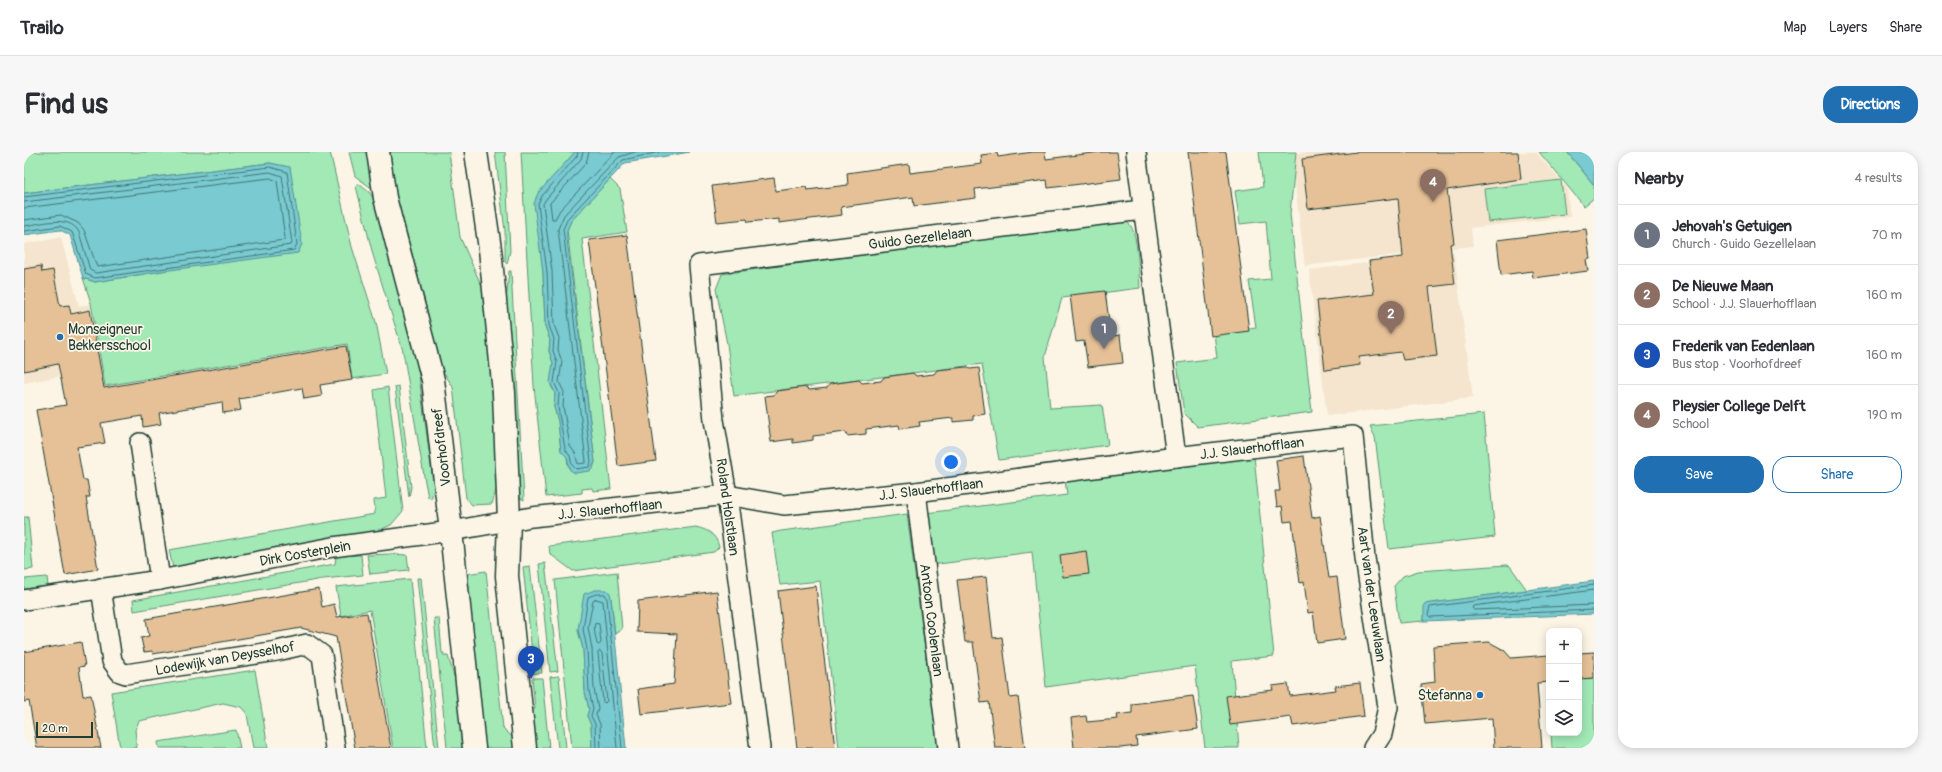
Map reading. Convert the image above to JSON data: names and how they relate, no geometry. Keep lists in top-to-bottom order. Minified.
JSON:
{"streets":{"street":["Guido Gezellelaan","Voorhofdreef","J.J. Slauerhofflaan","Roland Holstlaan","Dirk Costerplein","Aart van der Leeuwlaan","Antoon Coolenlaan","Lodewijk van Deysselhof"]},"crossings":[["Guido Gezellelaan","Roland Holstlaan"],["Voorhofdreef","J.J. Slauerhofflaan"],["Voorhofdreef","Dirk Costerplein"],["J.J. Slauerhofflaan","Roland Holstlaan"],["J.J. Slauerhofflaan","Dirk Costerplein"],["J.J. Slauerhofflaan","Aart van der Leeuwlaan"],["J.J. Slauerhofflaan","Antoon Coolenlaan"],["Dirk Costerplein","Lodewijk van Deysselhof"]],"places":["Monseigneur Bekkersschool","Stefanna"],"scale_bar":"20 m","page":{"header":"Trailo","nav":["Map","Layers","Share"],"buttons":["Directions",["Save","Share"]],"title":"Find us","heading":["Nearby","4 results"],"pins":["4","2","1","3"],"list":[{"mark":"1","name":"Jehovah's Getuigen","note":"Church · Guido Gezellelaan","value":"70 m"},{"mark":"2","name":"De Nieuwe Maan","note":"School · J.J. Slauerhofflaan","value":"160 m"},{"mark":"3","name":"Frederik van Eedenlaan","note":"Bus stop · Voorhofdreef","value":"160 m"},{"mark":"4","name":"Pleysier College Delft","note":"School","value":"190 m"}],"map_buttons":["+","−"],"scale":"20 m"}}
